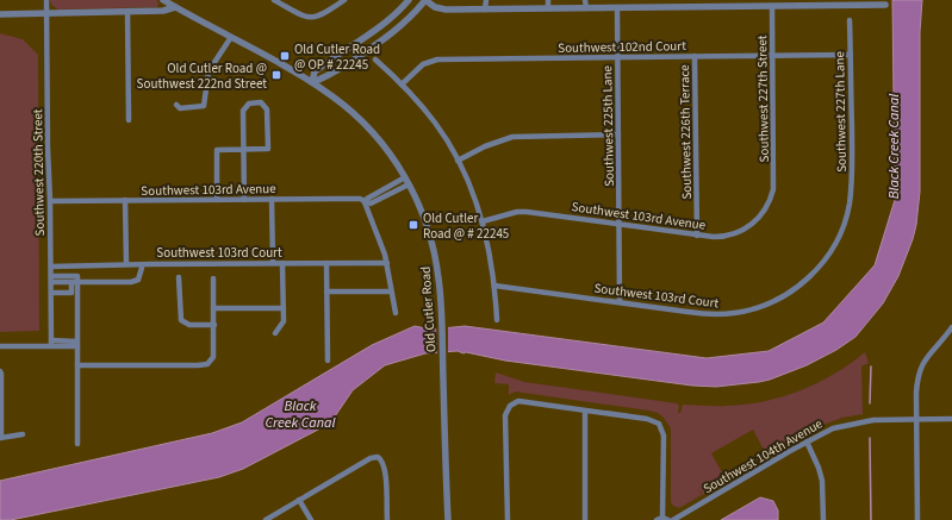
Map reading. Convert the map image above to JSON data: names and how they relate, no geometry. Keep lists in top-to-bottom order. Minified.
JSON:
{"streets":{"street":["Southwest 102nd Court","Southwest 227th Street","Southwest 227th Lane","Southwest 225th Lane","Southwest 226th Terrace","Southwest 220th Street","Southwest 103rd Avenue","Southwest 103rd Court","Old Cutler Road","Southwest 104th Avenue"]},"crossings":[["Southwest 102nd Court","Southwest 227th Street"],["Southwest 102nd Court","Southwest 227th Lane"],["Southwest 102nd Court","Southwest 225th Lane"],["Southwest 102nd Court","Southwest 226th Terrace"],["Southwest 227th Street","Southwest 103rd Avenue"],["Southwest 227th Lane","Southwest 103rd Court"],["Southwest 225th Lane","Southwest 103rd Avenue"],["Southwest 225th Lane","Southwest 103rd Court"],["Southwest 226th Terrace","Southwest 103rd Avenue"],["Southwest 220th Street","Southwest 103rd Avenue"],["Southwest 220th Street","Southwest 103rd Court"],["Southwest 103rd Avenue","Old Cutler Road"]],"water":["Black Creek Canal"],"places":{"transit":["Old Cutler Road @ OP # 22245","Old Cutler Road @ Southwest 222nd Street","Old Cutler Road @ # 22245"]}}
